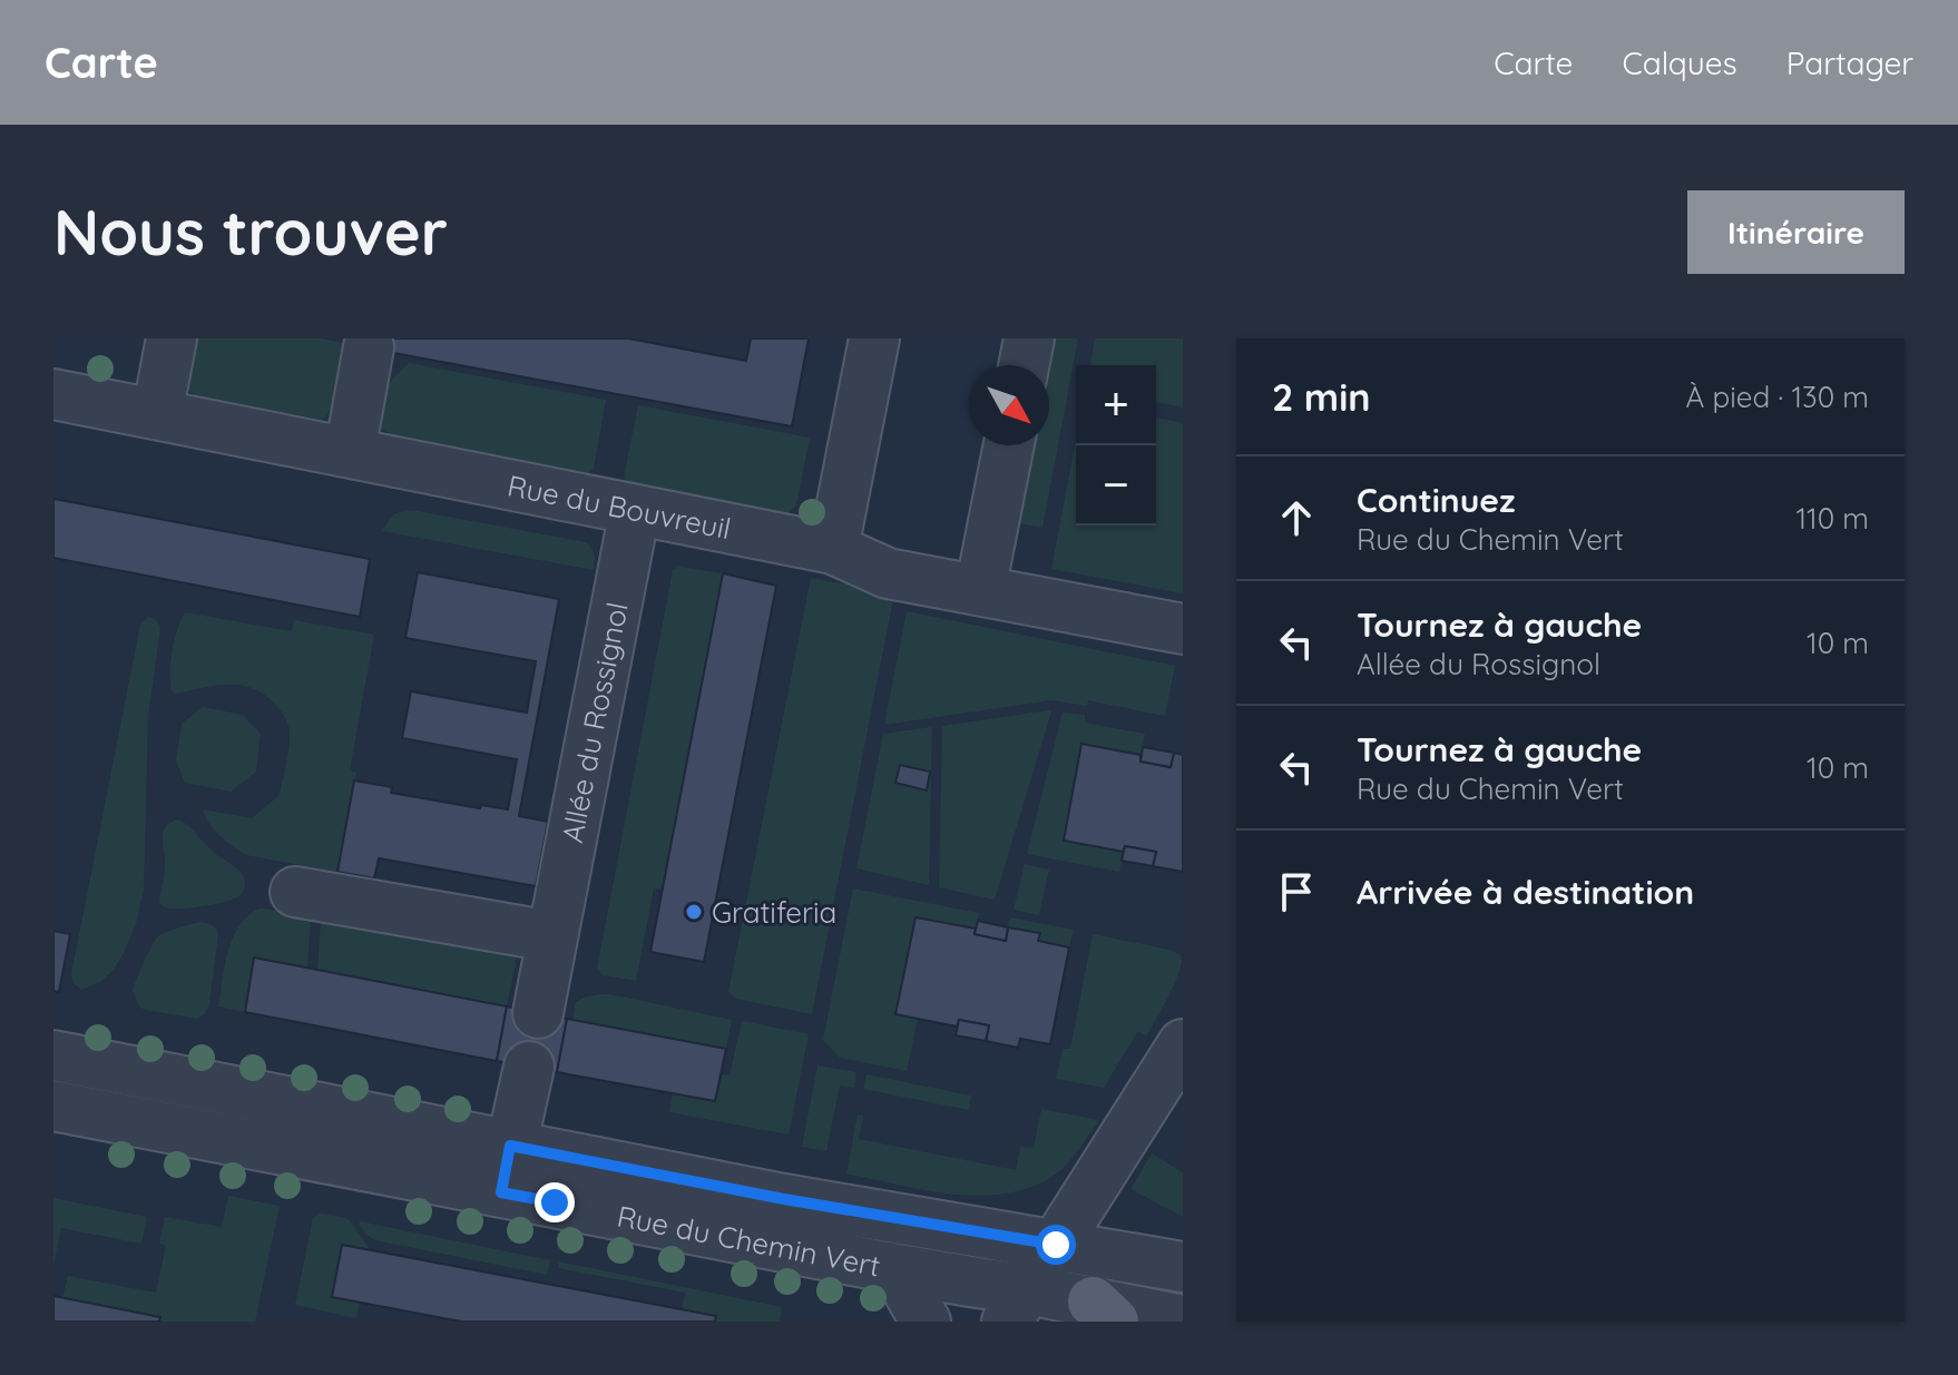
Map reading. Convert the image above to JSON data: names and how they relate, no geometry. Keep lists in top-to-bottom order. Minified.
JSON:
{"streets":{"street":["Rue du Bouvreuil","Allée du Rossignol","Rue du Chemin Vert"]},"crossings":[["Rue du Bouvreuil","Allée du Rossignol"]],"places":["Gratiferia"],"north":"bottom right","page":{"header":"Carte","nav":["Carte","Calques","Partager"],"buttons":"Itinéraire","title":"Nous trouver","heading":["2 min","À pied · 130 m"],"map_buttons":["+","−"],"list":[["Continuez","Rue du Chemin Vert","110 m"],["Tournez à gauche","Allée du Rossignol","10 m"],["Tournez à gauche","Rue du Chemin Vert","10 m"],"Arrivée à destination"]}}
